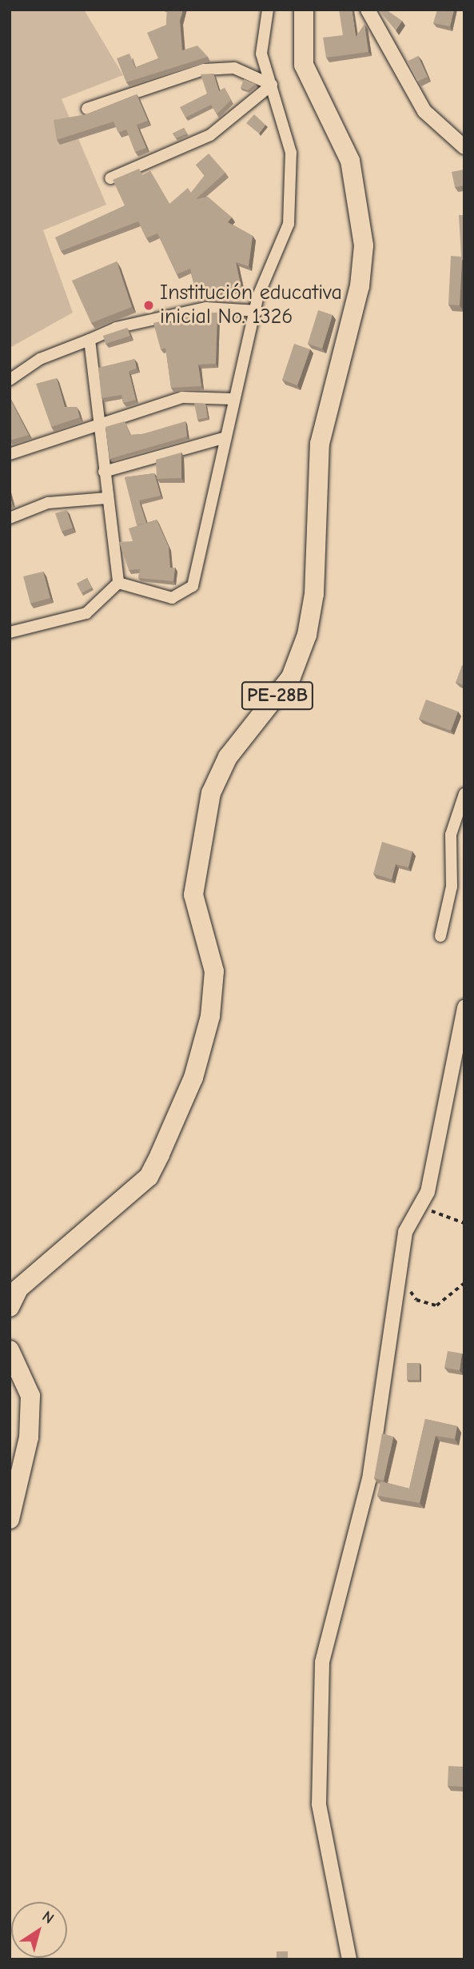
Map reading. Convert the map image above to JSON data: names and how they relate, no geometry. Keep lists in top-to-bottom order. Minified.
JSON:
{"streets":{"highway":["PE-28B"]},"places":["Institución educativa inicial No. 1326"],"north":"top right"}
